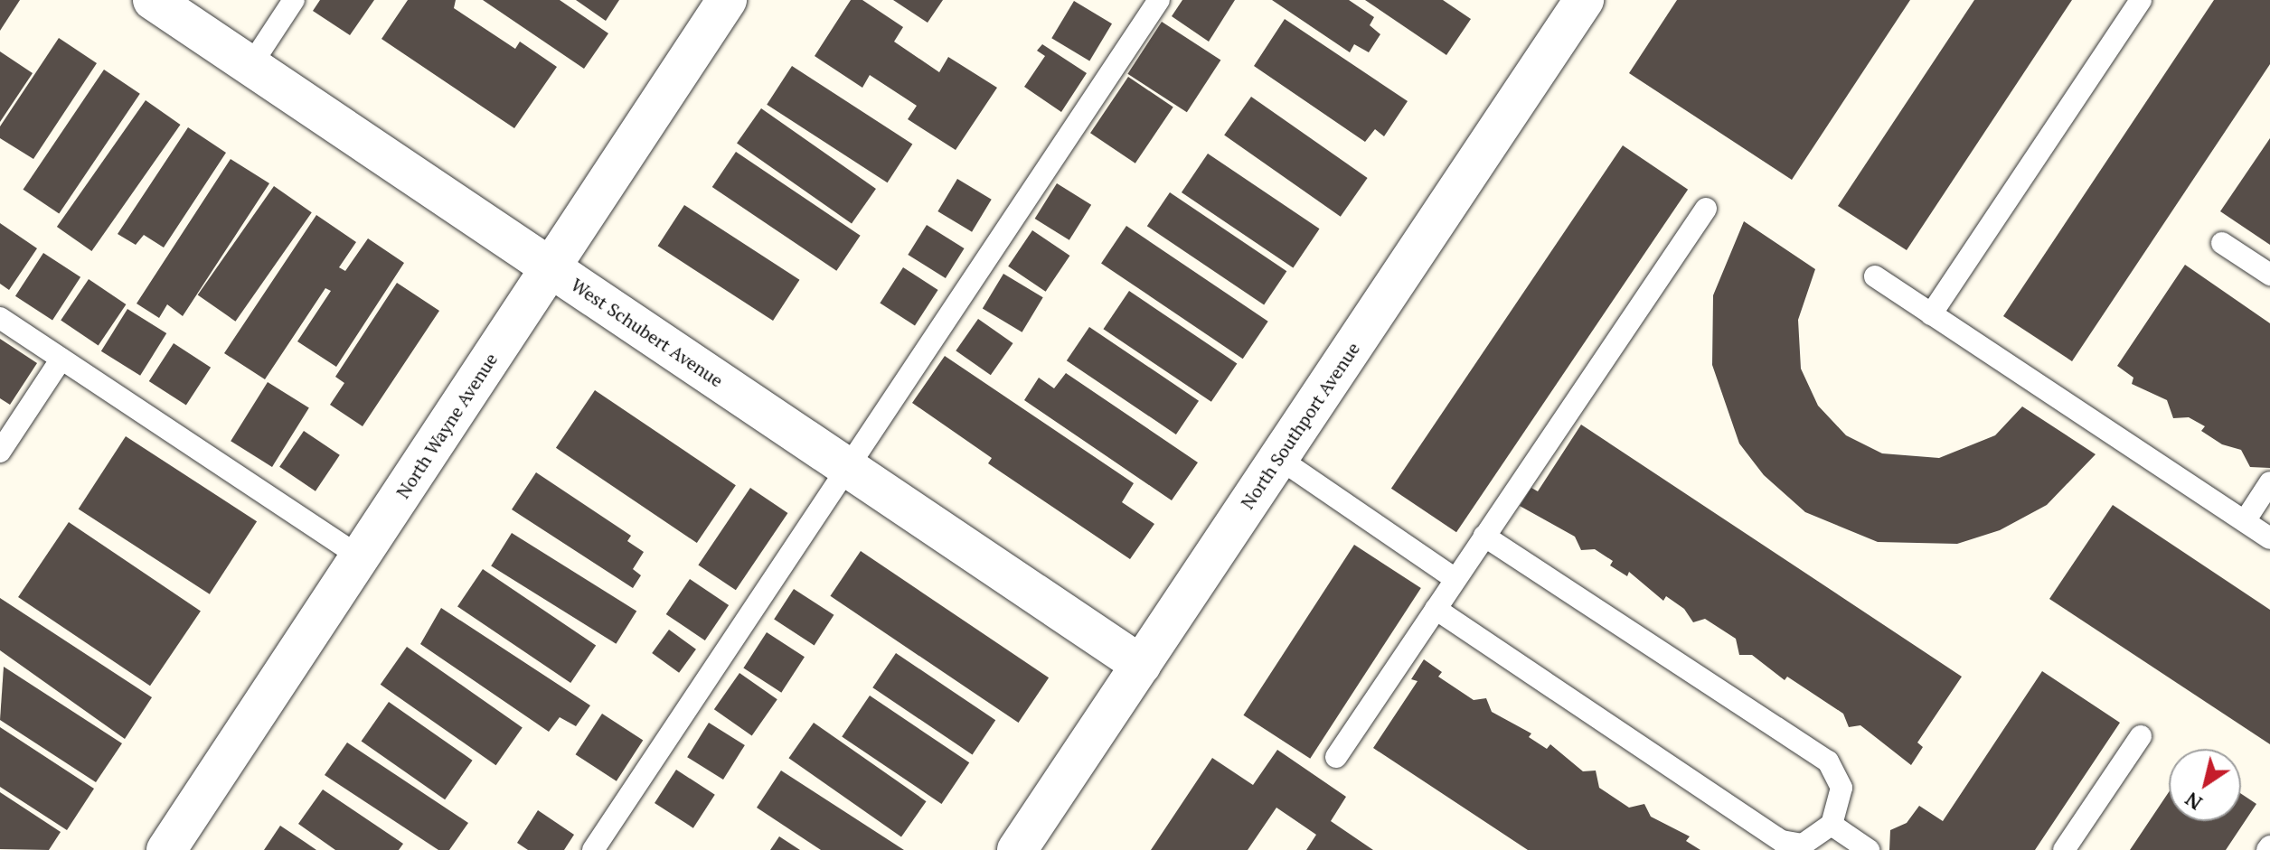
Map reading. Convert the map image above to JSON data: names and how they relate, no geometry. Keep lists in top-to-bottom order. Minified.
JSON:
{"streets":{"street":["West Schubert Avenue","North Wayne Avenue","North Southport Avenue"]},"crossings":[["West Schubert Avenue","North Wayne Avenue"],["West Schubert Avenue","North Southport Avenue"]],"north":"bottom left"}
